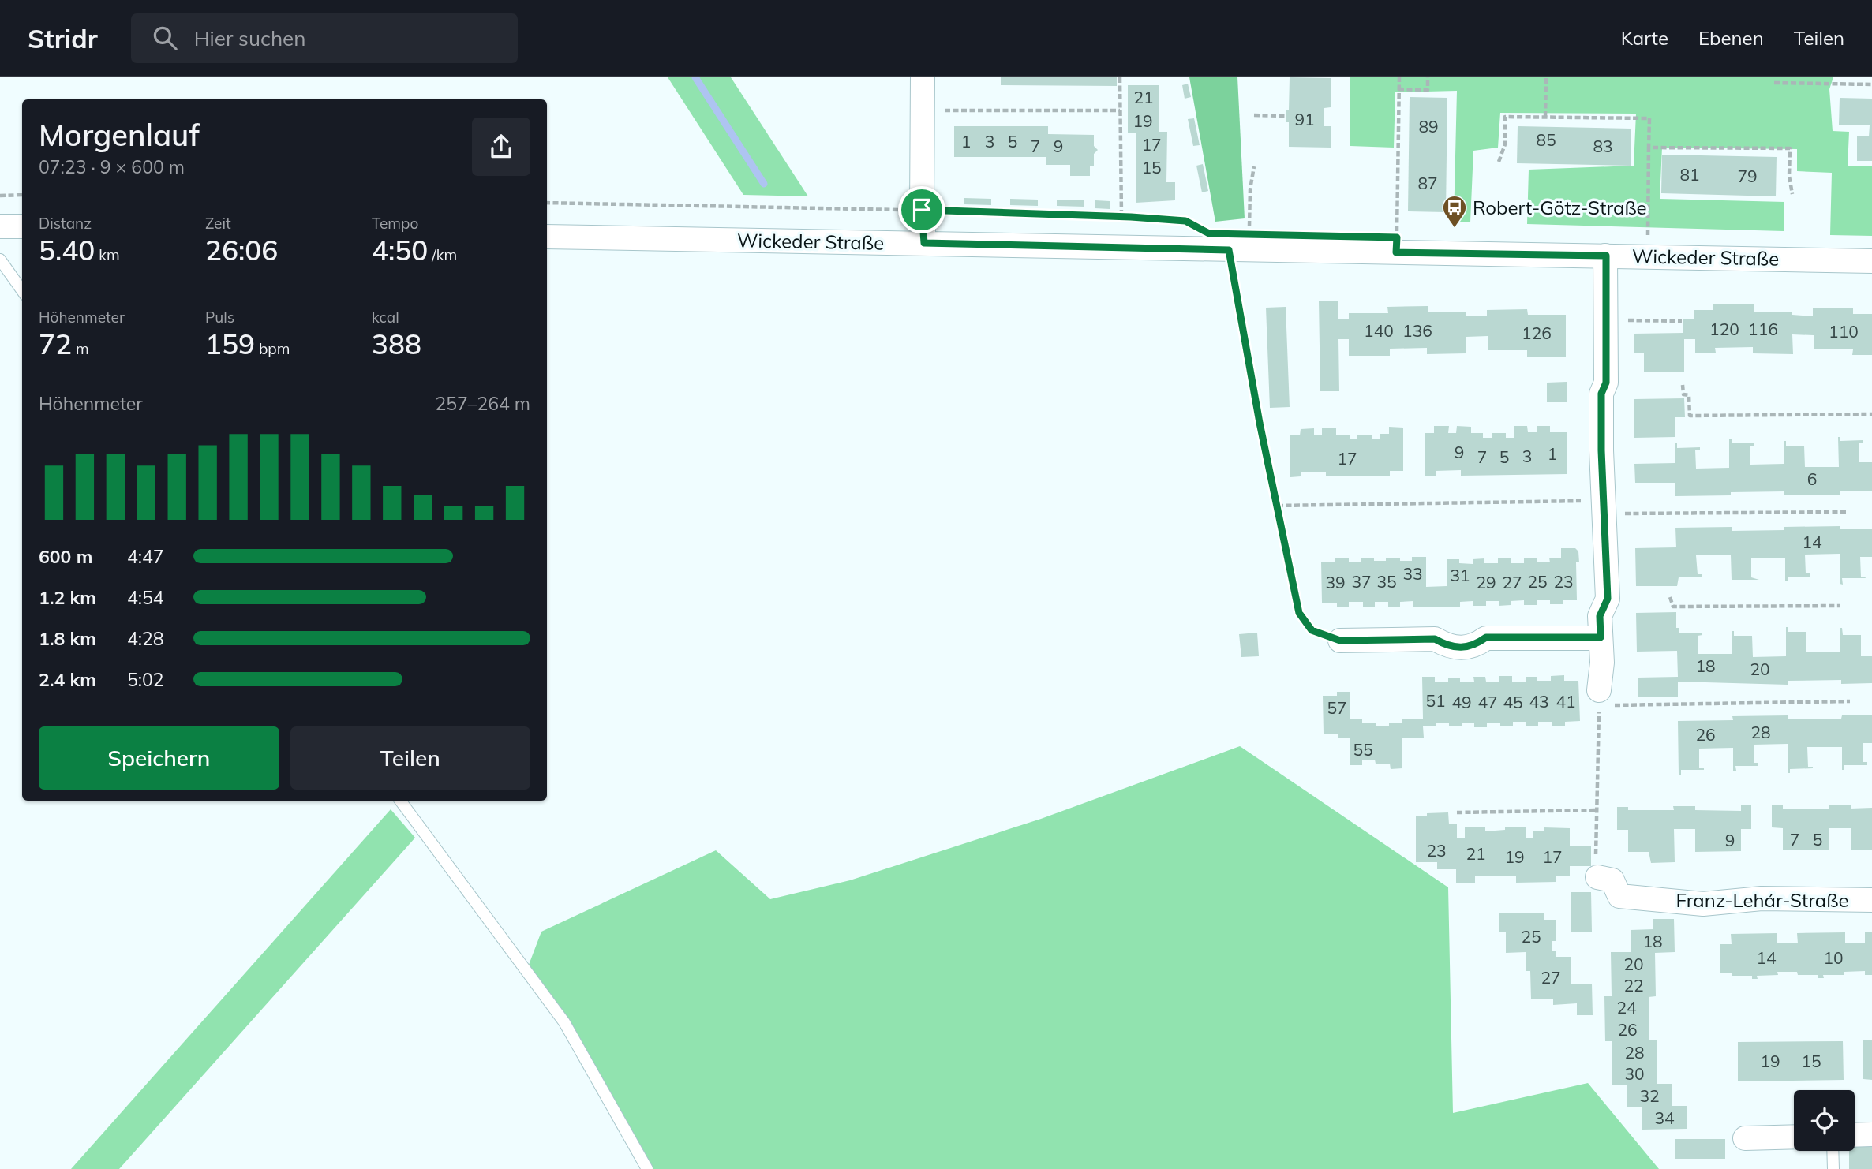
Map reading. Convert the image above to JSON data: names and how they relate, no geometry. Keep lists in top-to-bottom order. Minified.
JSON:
{"streets":{"street":["Wickeder Straße","Franz-Lehár-Straße"]},"places":{"bus stop":["Robert-Götz-Straße"]},"house_numbers":["21","91","19","89","85","1","3","5","17","7","9","83","15","81","79","87","120","116","140","136","110","126","9","1","3","7","5","17","6","14","33","31","37","35","25","23","39","29","27","18","20","51","43","41","49","47","45","57","28","26","55","7","5","9","23","21","19","17","25","18","14","10","20","27","22","24","26","28","19","15","30","32","34"],"page":{"header":"Stridr","search":"Hier suchen","nav":["Karte","Ebenen","Teilen"],"heading":["Morgenlauf","07:23 · 9 × 600 m"],"stats":[["Distanz","5.40 km"],["Zeit","26:06"],["Tempo","4:50 /km"],["Höhenmeter","72 m"],["Puls","159 bpm"],["kcal","388"]],"chart":["Höhenmeter","257–264 m"],"list":[{"name":"600 m","note":"4:47"},{"name":"1.2 km","note":"4:54"},{"name":"1.8 km","note":"4:28"},{"name":"2.4 km","note":"5:02"}],"buttons":["Speichern","Teilen"]}}
